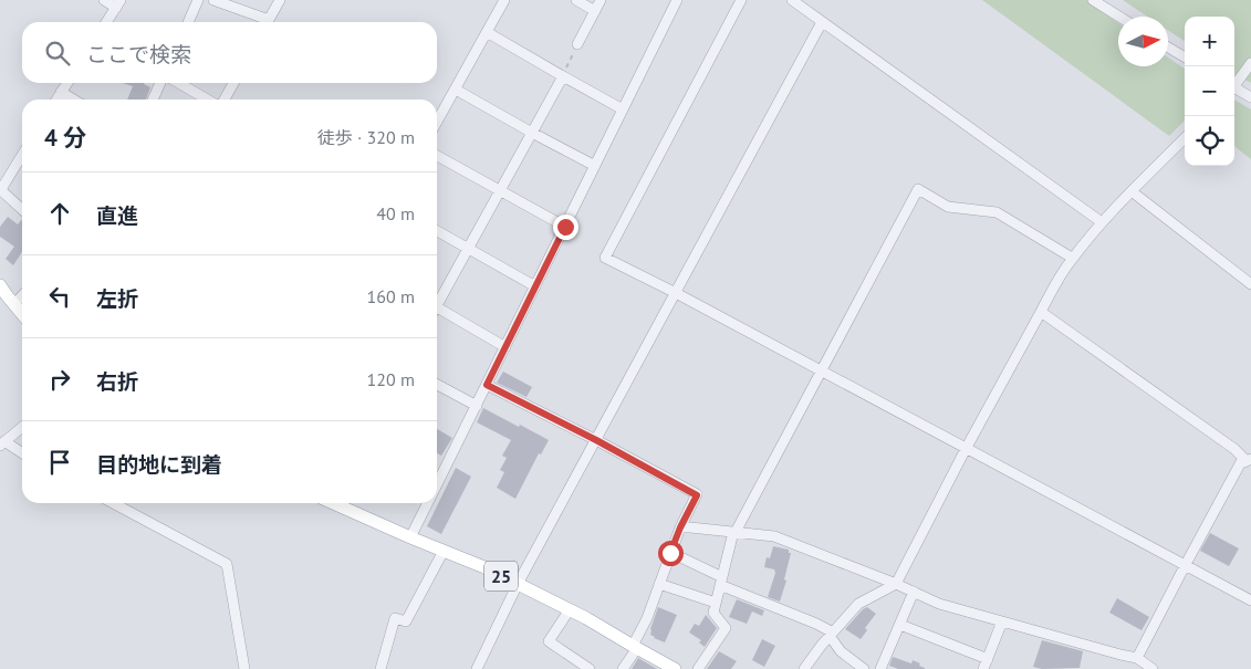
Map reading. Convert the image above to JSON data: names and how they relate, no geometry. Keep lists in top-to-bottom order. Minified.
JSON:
{"streets":{"main road":["25"]},"north":"right","page":{"map_buttons":["+","−"],"search":"ここで検索","heading":["4 分","徒歩 · 320 m"],"list":[["直進","40 m"],["左折","160 m"],["右折","120 m"],"目的地に到着"]}}
